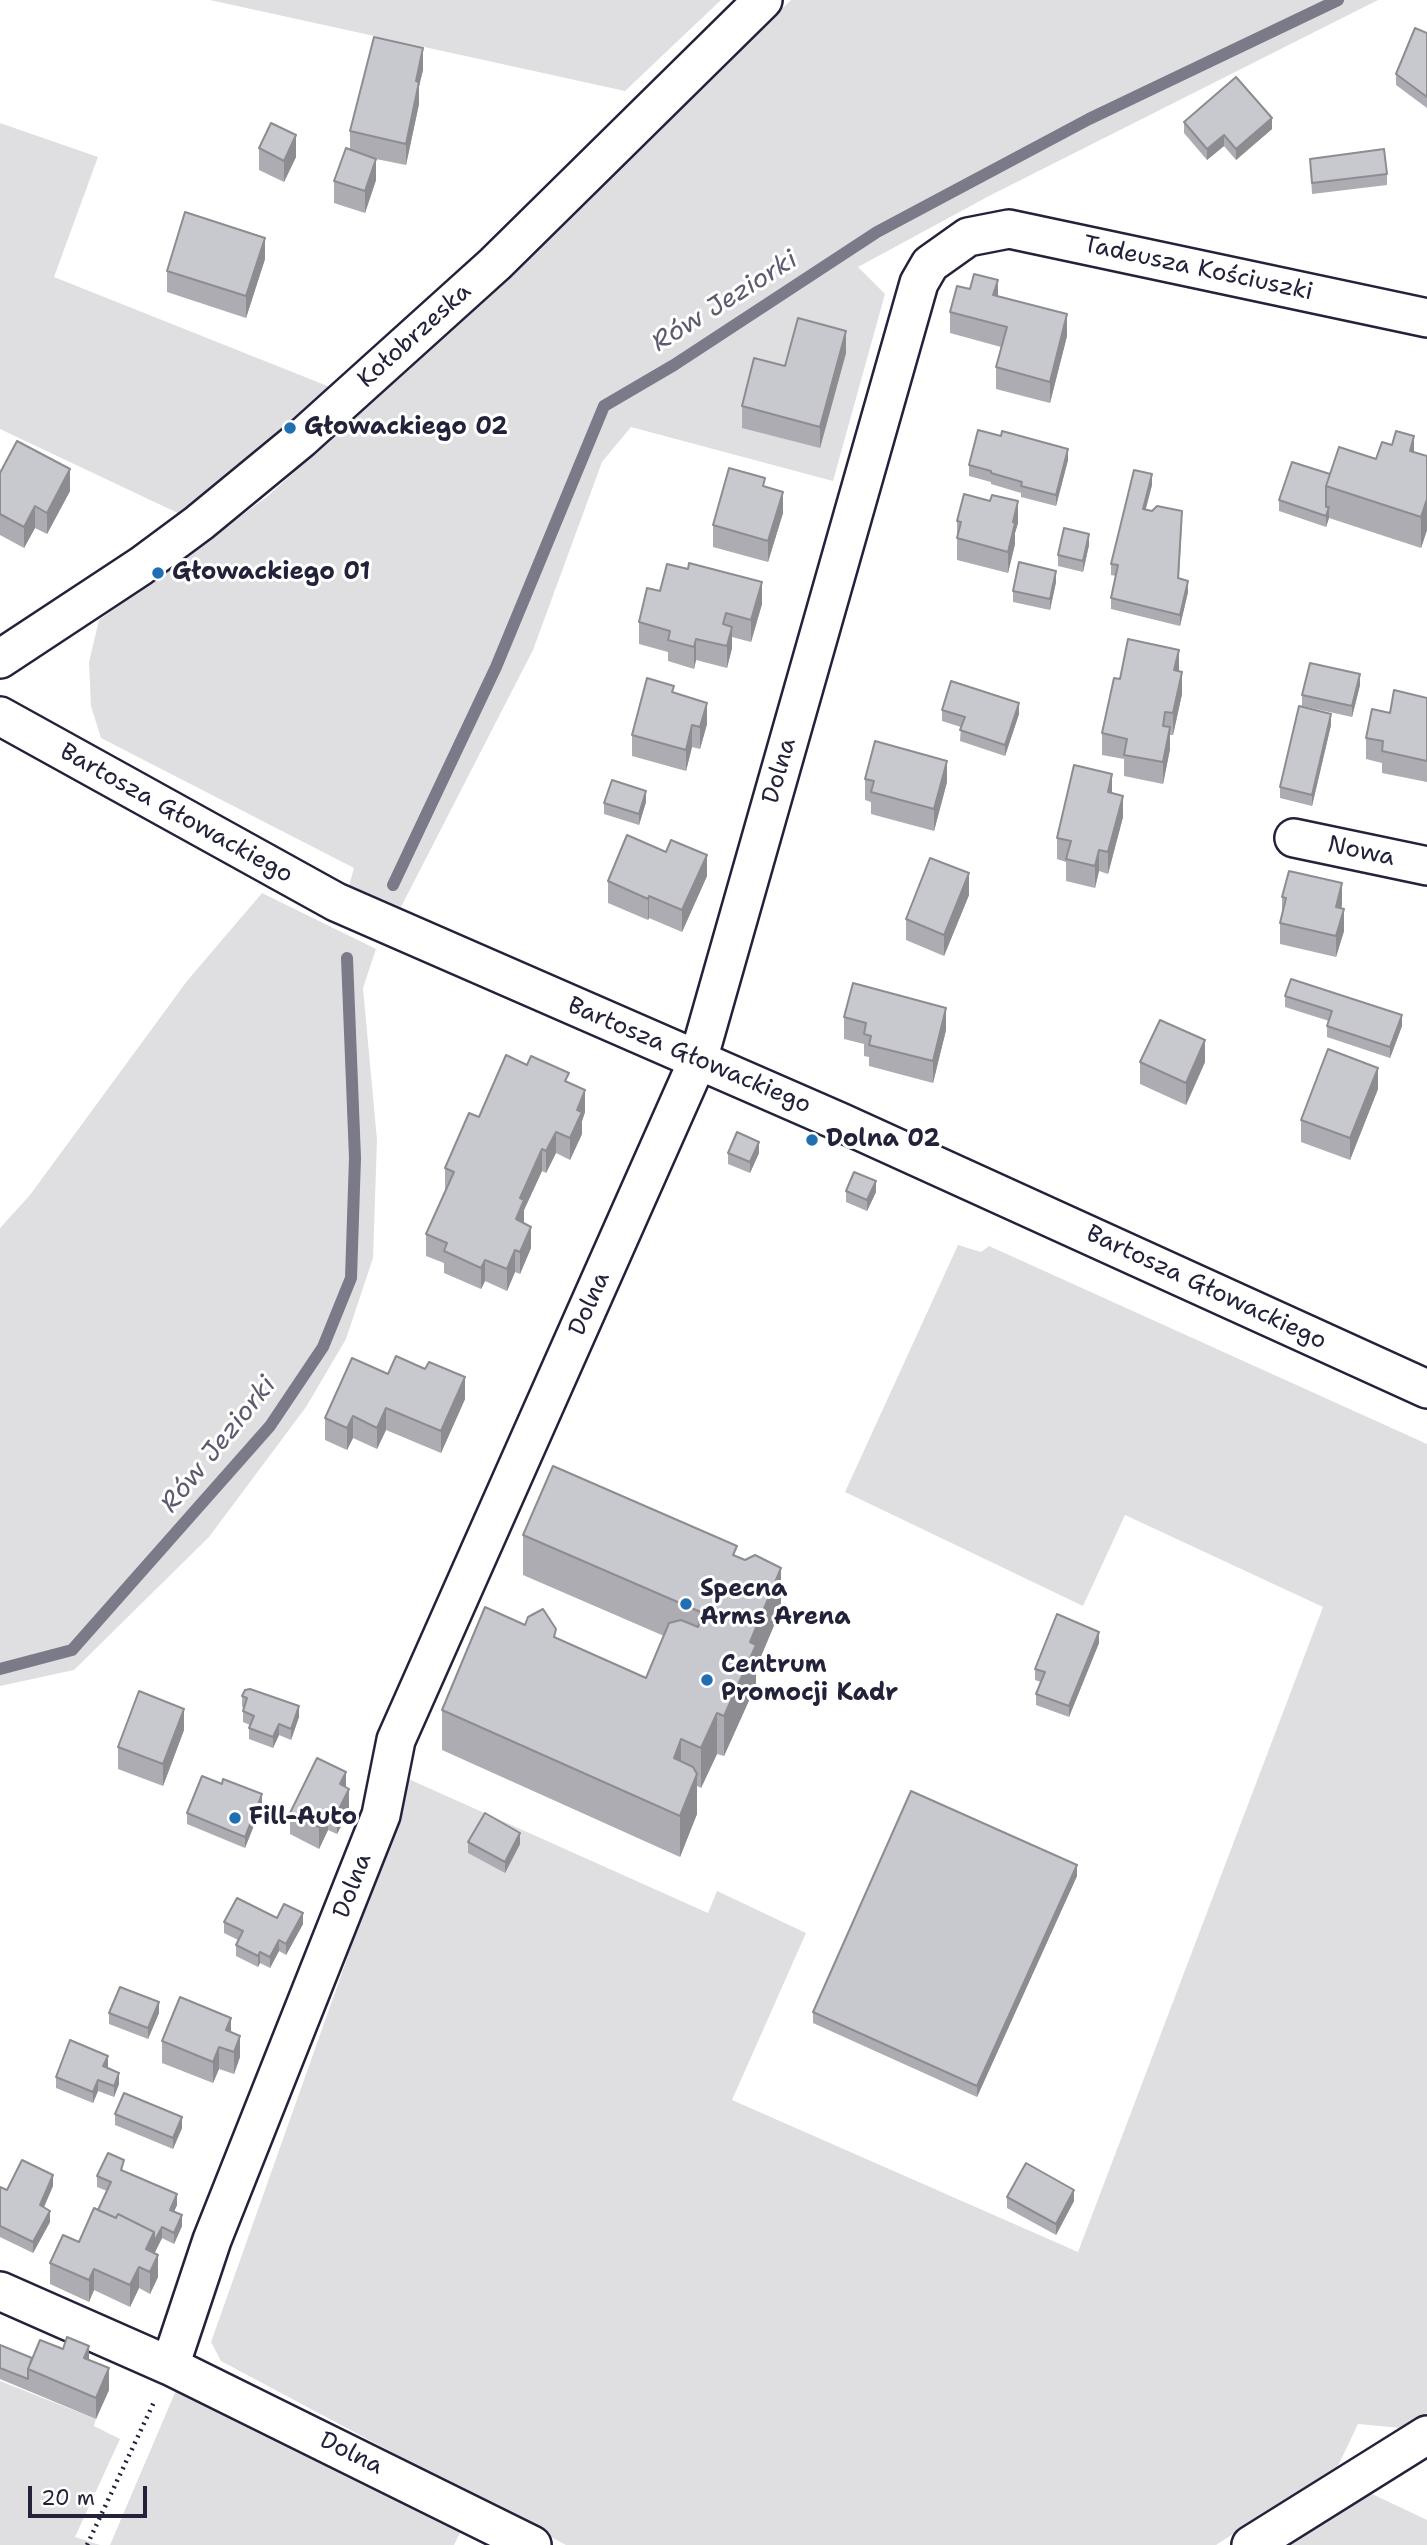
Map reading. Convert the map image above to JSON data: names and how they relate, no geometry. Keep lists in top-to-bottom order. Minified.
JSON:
{"streets":{"street":["Tadeusza Kościuszki","Kołobrzeska","Dolna","Bartosza Głowackiego","Nowa"]},"crossings":[["Tadeusza Kościuszki","Dolna"],["Dolna","Bartosza Głowackiego"]],"water":["Rów Jeziorki"],"places":["Głowackiego 02","Głowackiego 01","Dolna 02","Specna Arms Arena","Centrum Promocji Kadr","Fill-Auto"],"scale_bar":"20 m"}
